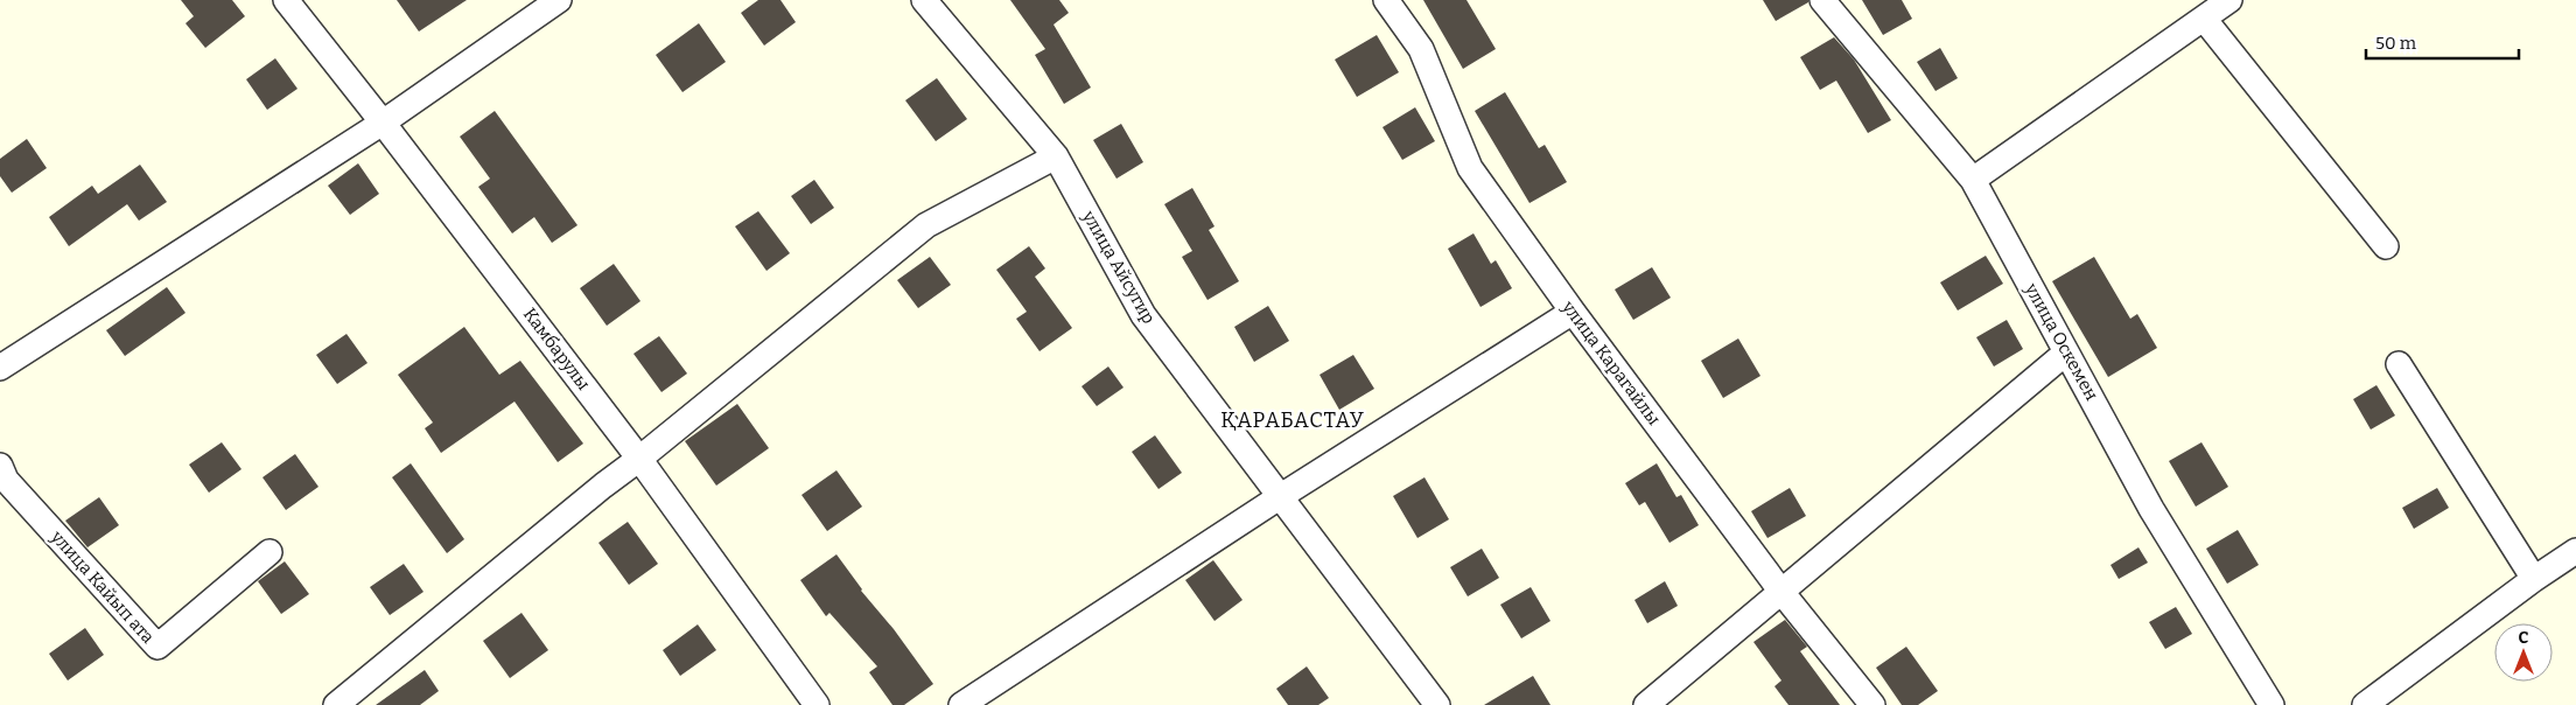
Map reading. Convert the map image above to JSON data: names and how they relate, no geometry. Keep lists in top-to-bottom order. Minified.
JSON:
{"streets":{"street":["улица Айсугир","улица Оскемен","Камбарулы","улица Карагайлы","улица Кайып ата"]},"districts":["ҚАРАБАСТАУ"],"scale_bar":"50 m","north":"top"}
